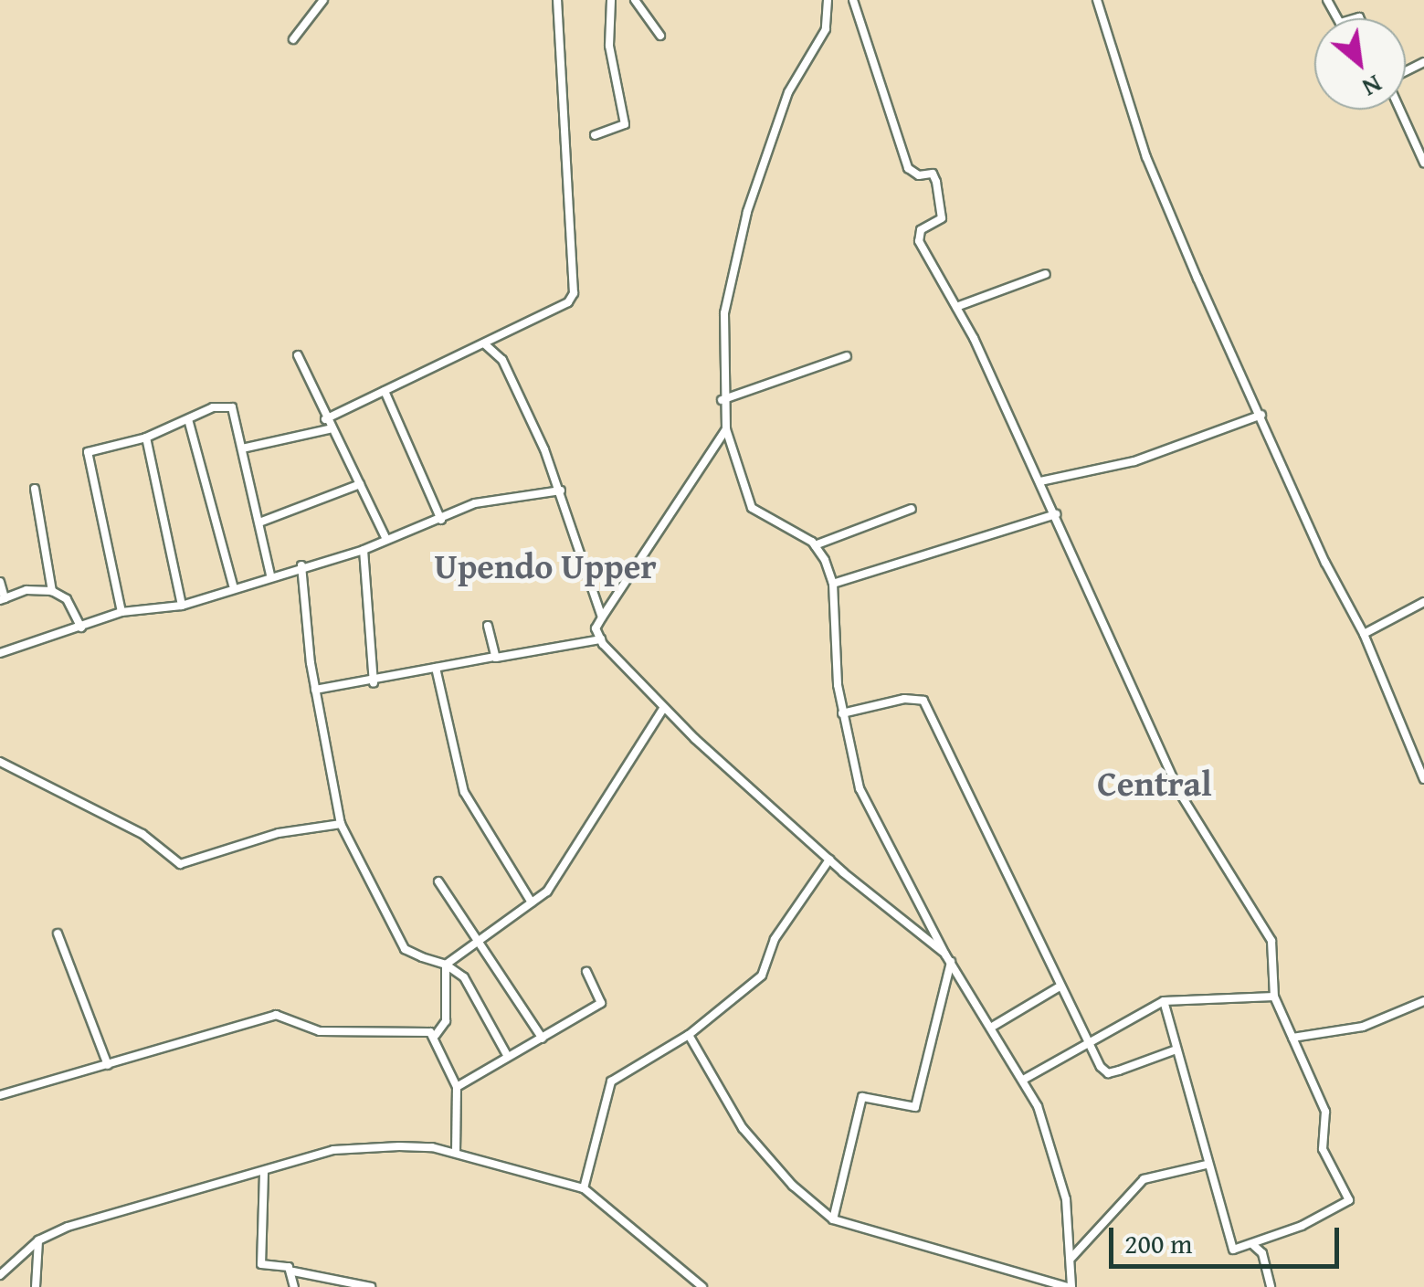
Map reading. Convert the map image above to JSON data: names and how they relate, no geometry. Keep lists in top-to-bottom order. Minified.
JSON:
{"districts":["Upendo Upper","Central"],"scale_bar":"200 m","north":"bottom right"}
